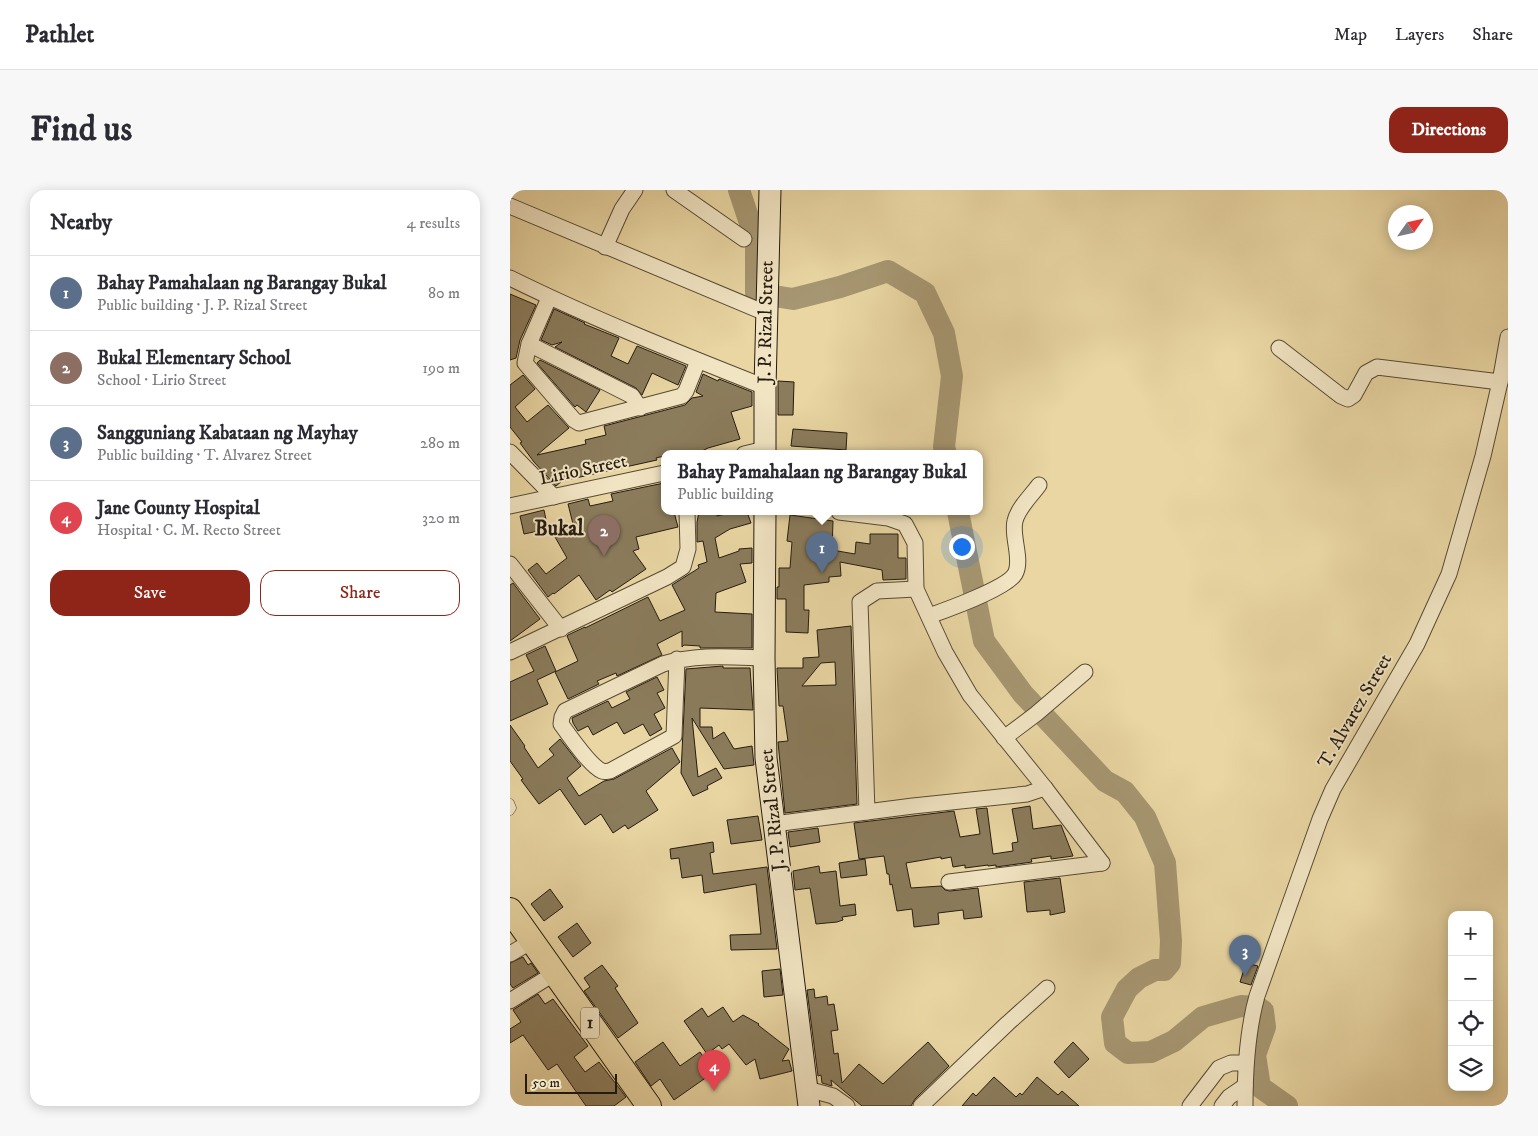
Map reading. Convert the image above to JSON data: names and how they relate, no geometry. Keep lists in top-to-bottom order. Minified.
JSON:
{"streets":{"main road":["J. P. Rizal Street","1"],"street":["Lirio Street","T. Alvarez Street"]},"districts":["Bukal"],"scale_bar":"50 m","north":"top right","page":{"header":"Pathlet","nav":["Map","Layers","Share"],"buttons":["Directions",["Save","Share"]],"title":"Find us","heading":["Nearby","4 results"],"list":[{"mark":"1","name":"Bahay Pamahalaan ng Barangay Bukal","note":"Public building · J. P. Rizal Street","value":"80 m"},{"mark":"2","name":"Bukal Elementary School","note":"School · Lirio Street","value":"190 m"},{"mark":"3","name":"Sangguniang Kabataan ng Mayhay","note":"Public building · T. Alvarez Street","value":"280 m"},{"mark":"4","name":"Jane County Hospital","note":"Hospital · C. M. Recto Street","value":"320 m"}],"popup":["Bahay Pamahalaan ng Barangay Bukal","Public building"],"pins":["2","1","3","4"],"map_buttons":["+","−"],"scale":"50 m"}}
